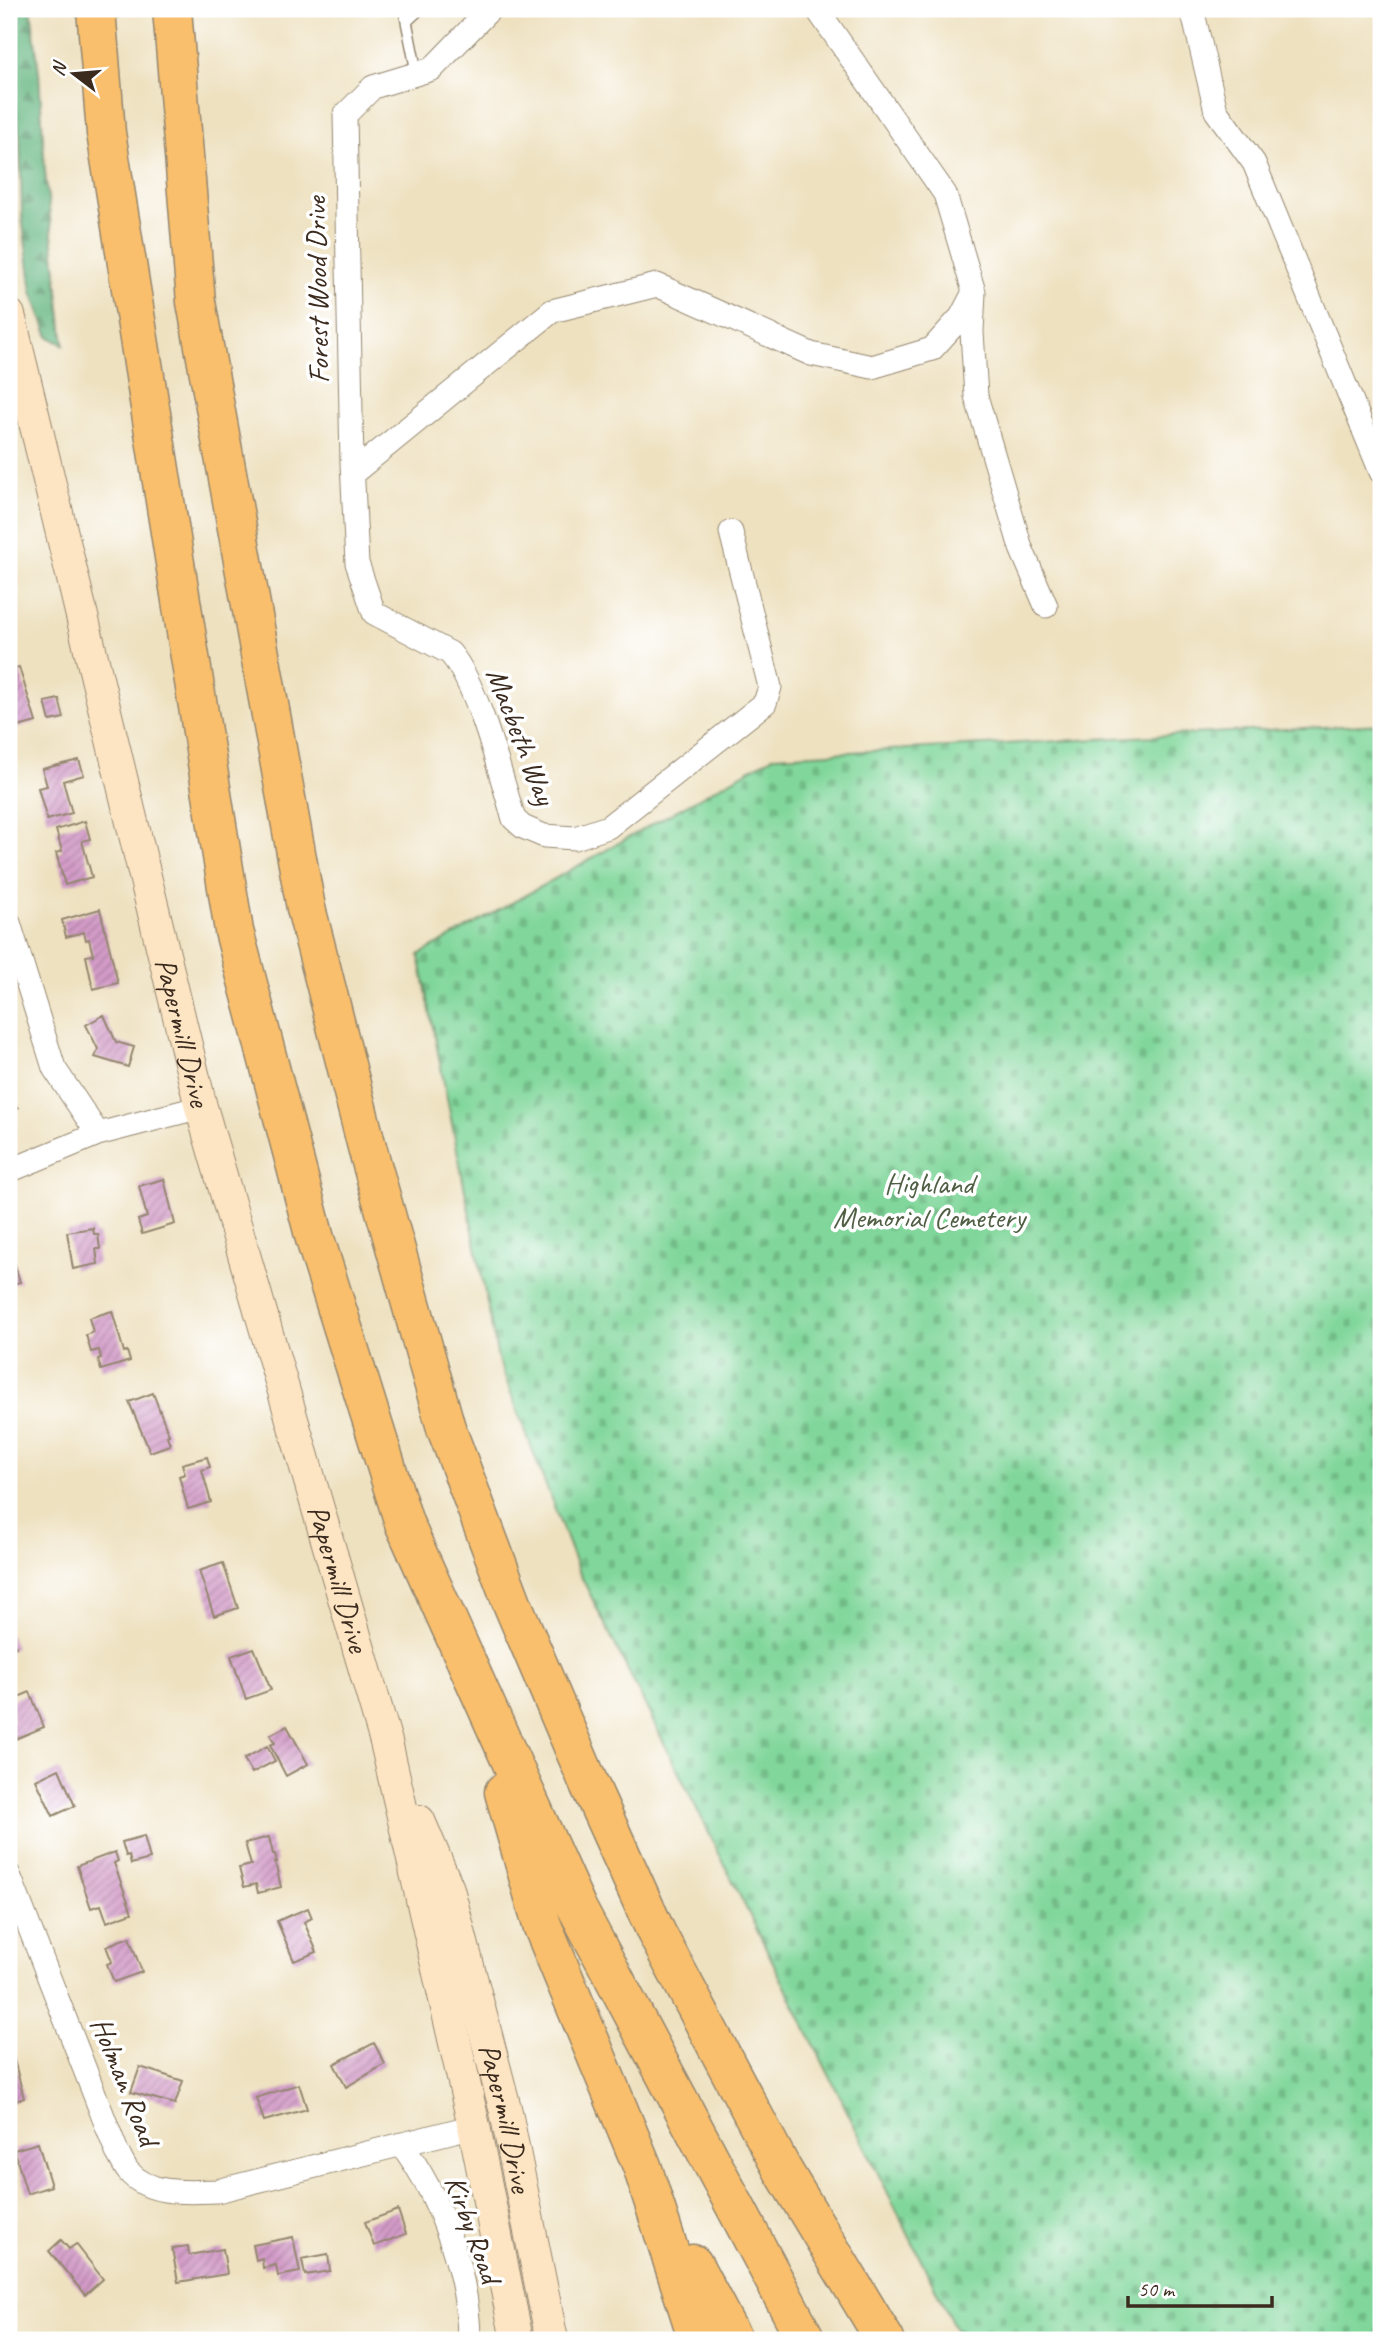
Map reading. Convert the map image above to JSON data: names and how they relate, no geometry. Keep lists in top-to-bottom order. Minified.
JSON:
{"streets":{"main road":["Papermill Drive"],"street":["Forest Wood Drive","Macbeth Way","Holman Road","Kirby Road"]},"crossings":[["Forest Wood Drive","Macbeth Way"],["Papermill Drive","Holman Road"],["Holman Road","Kirby Road"]],"parks":["Highland Memorial Cemetery"],"scale_bar":"50 m","north":"left"}
